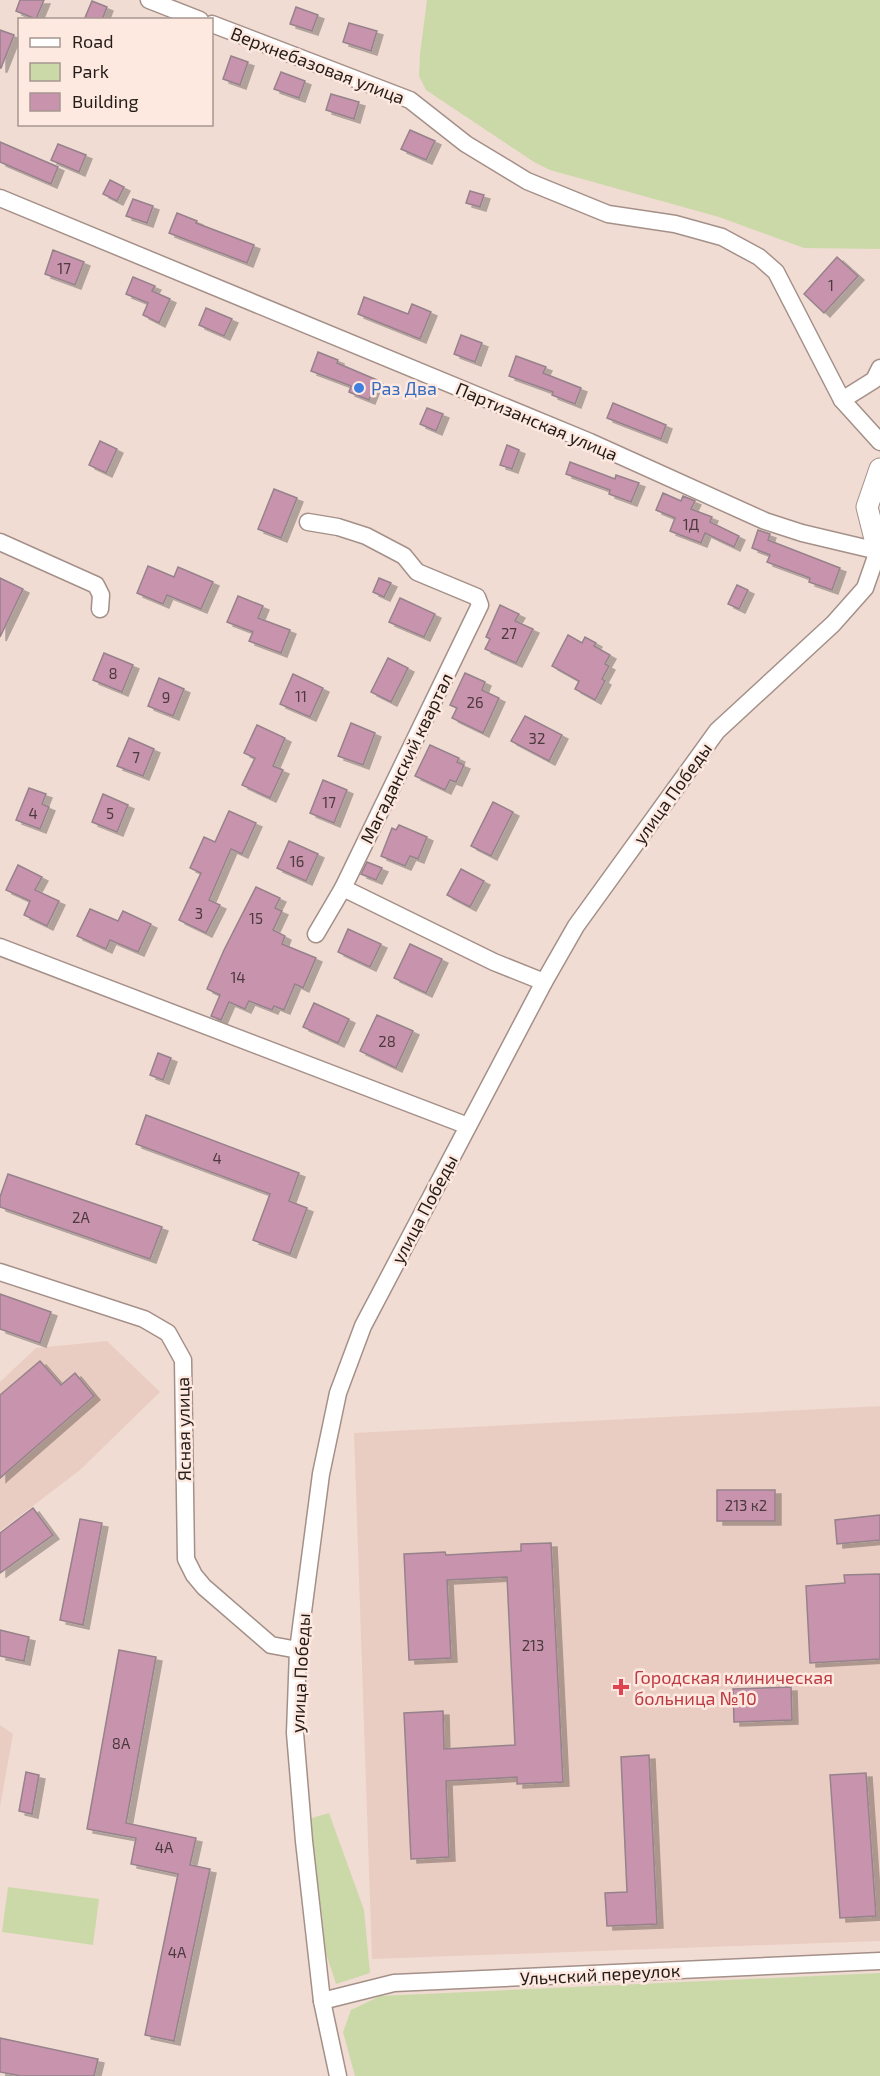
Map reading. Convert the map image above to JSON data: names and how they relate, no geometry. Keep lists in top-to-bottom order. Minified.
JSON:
{"streets":{"street":["Верхнебазовая улица","Партизанская улица","Магаданский квартал","улица Победы","Ясная улица","Ульчский переулок"]},"crossings":[["Партизанская улица","улица Победы"],["улица Победы","Ясная улица"],["улица Победы","Ульчский переулок"]],"places":{"other":["Раз Два"],"health":["Городская клиническая больница №10"]},"house_numbers":["17","1","1Д","27","8","11","9","26","32","7","17","4","5","16","3","15","14","28","4","2А","213 к2","213","8А","4А","4А"],"legend":["Road","Park","Building"]}
